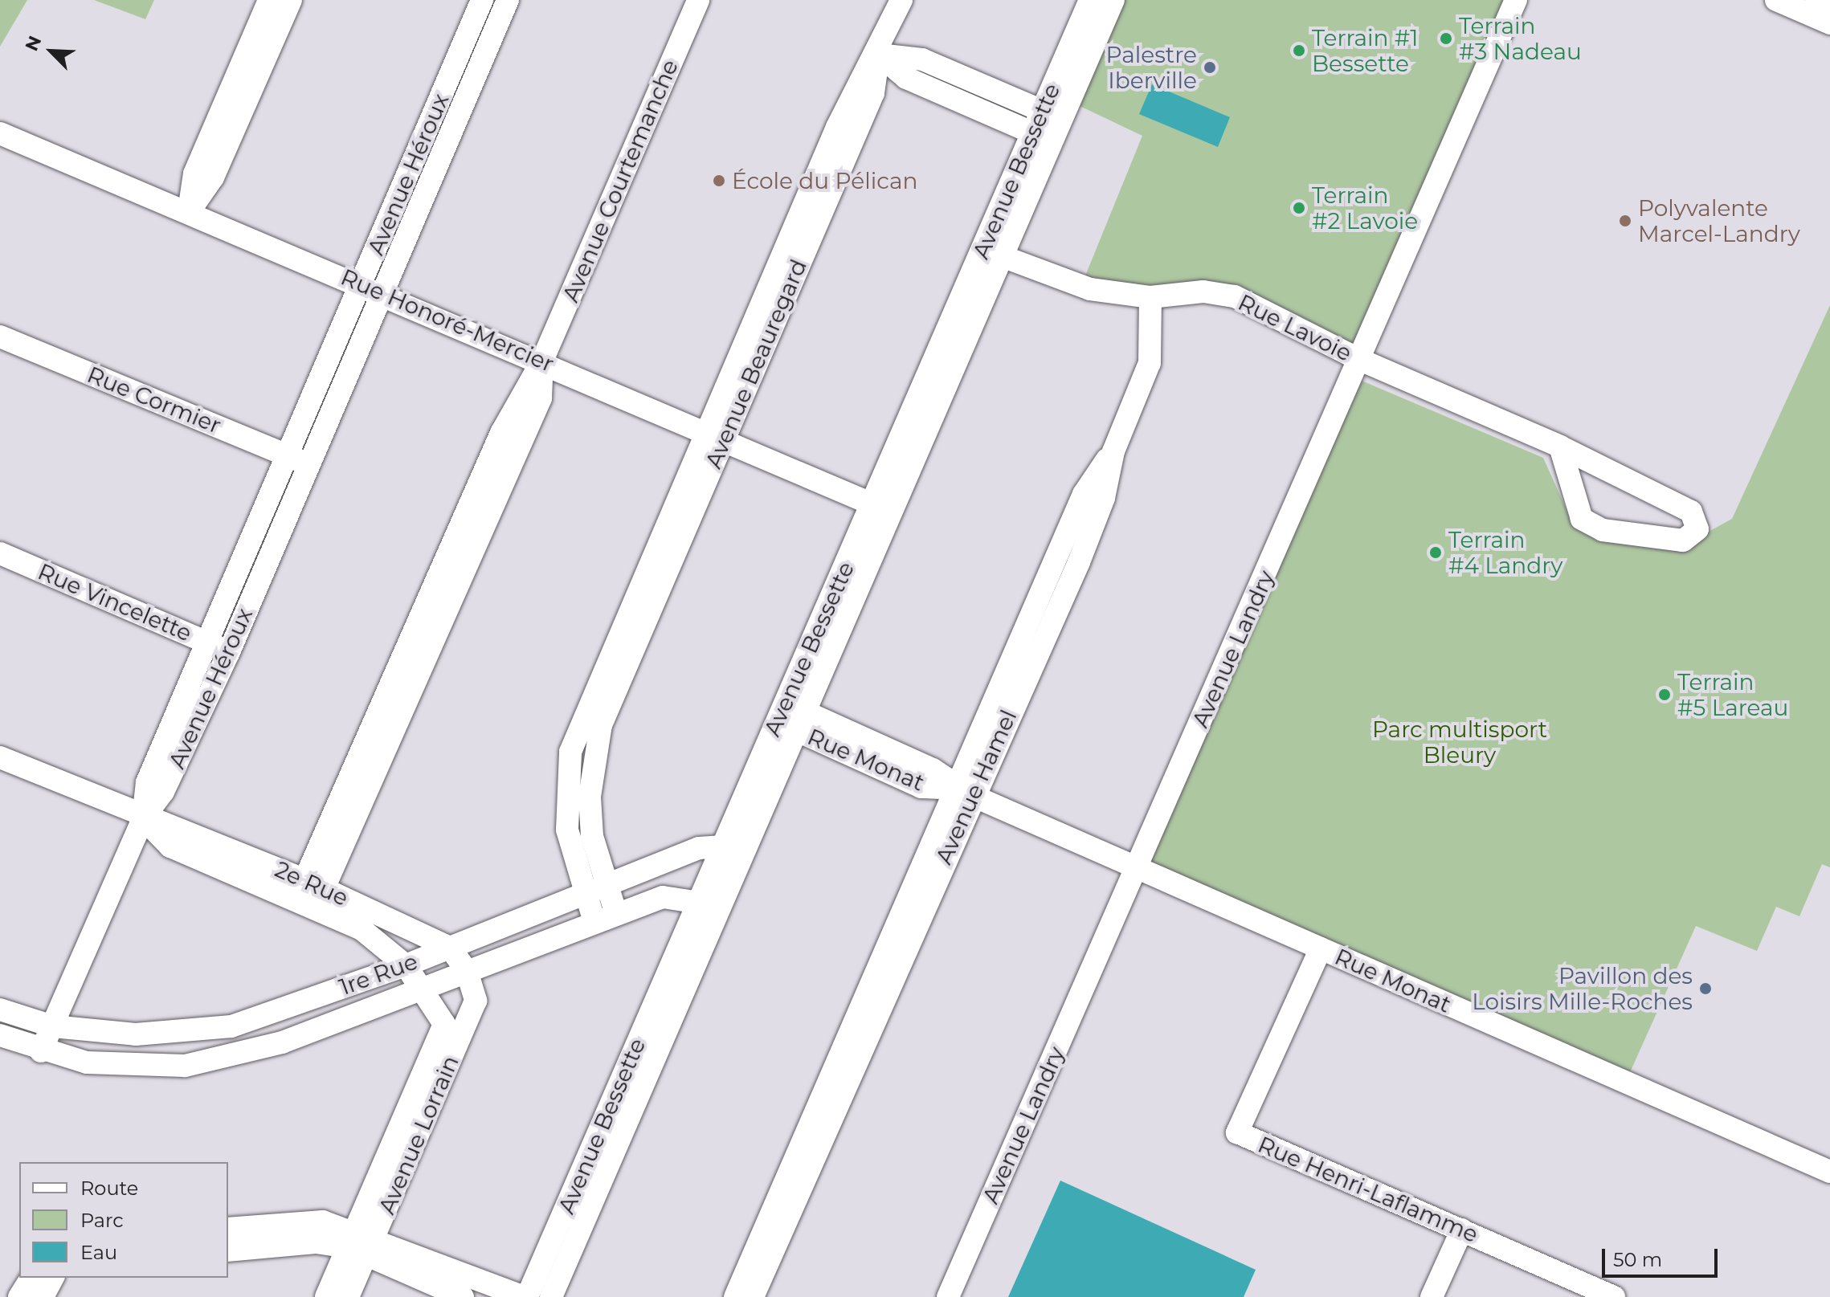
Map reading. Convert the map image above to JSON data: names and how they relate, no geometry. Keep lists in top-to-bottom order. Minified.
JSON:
{"streets":{"street":["Avenue Bessette","Avenue Héroux","Avenue Courtemanche","Rue Honoré-Mercier","Rue Lavoie","Avenue Beauregard","Rue Cormier","Rue Vincelette","Avenue Landry","Rue Monat","Avenue Hamel","2e Rue","1re Rue","Avenue Lorrain","Rue Henri-Laflamme"]},"crossings":[["Avenue Bessette","Rue Honoré-Mercier"],["Avenue Bessette","Rue Lavoie"],["Avenue Bessette","Rue Monat"],["Avenue Bessette","1re Rue"],["Avenue Héroux","Rue Honoré-Mercier"],["Avenue Héroux","Rue Cormier"],["Avenue Héroux","Rue Vincelette"],["Avenue Héroux","2e Rue"],["Avenue Héroux","1re Rue"],["Avenue Courtemanche","Rue Honoré-Mercier"],["Avenue Courtemanche","2e Rue"],["Rue Honoré-Mercier","Avenue Beauregard"],["Rue Lavoie","Avenue Landry"],["Rue Lavoie","Avenue Hamel"],["Avenue Beauregard","1re Rue"],["Avenue Landry","Rue Monat"],["Rue Monat","Avenue Hamel"],["Rue Monat","Rue Henri-Laflamme"],["2e Rue","1re Rue"],["2e Rue","Avenue Lorrain"],["1re Rue","Avenue Lorrain"]],"parks":["Parc multisport Bleury"],"places":["Terrain #3 Nadeau","Terrain #1 Bessette","Palestre Iberville","École du Pélican","Terrain #2 Lavoie","Polyvalente Marcel-Landry","Terrain #4 Landry","Terrain #5 Lareau","Pavillon des Loisirs Mille-Roches"],"legend":["Route","Parc","Eau"],"scale_bar":"50 m","north":"top left"}
